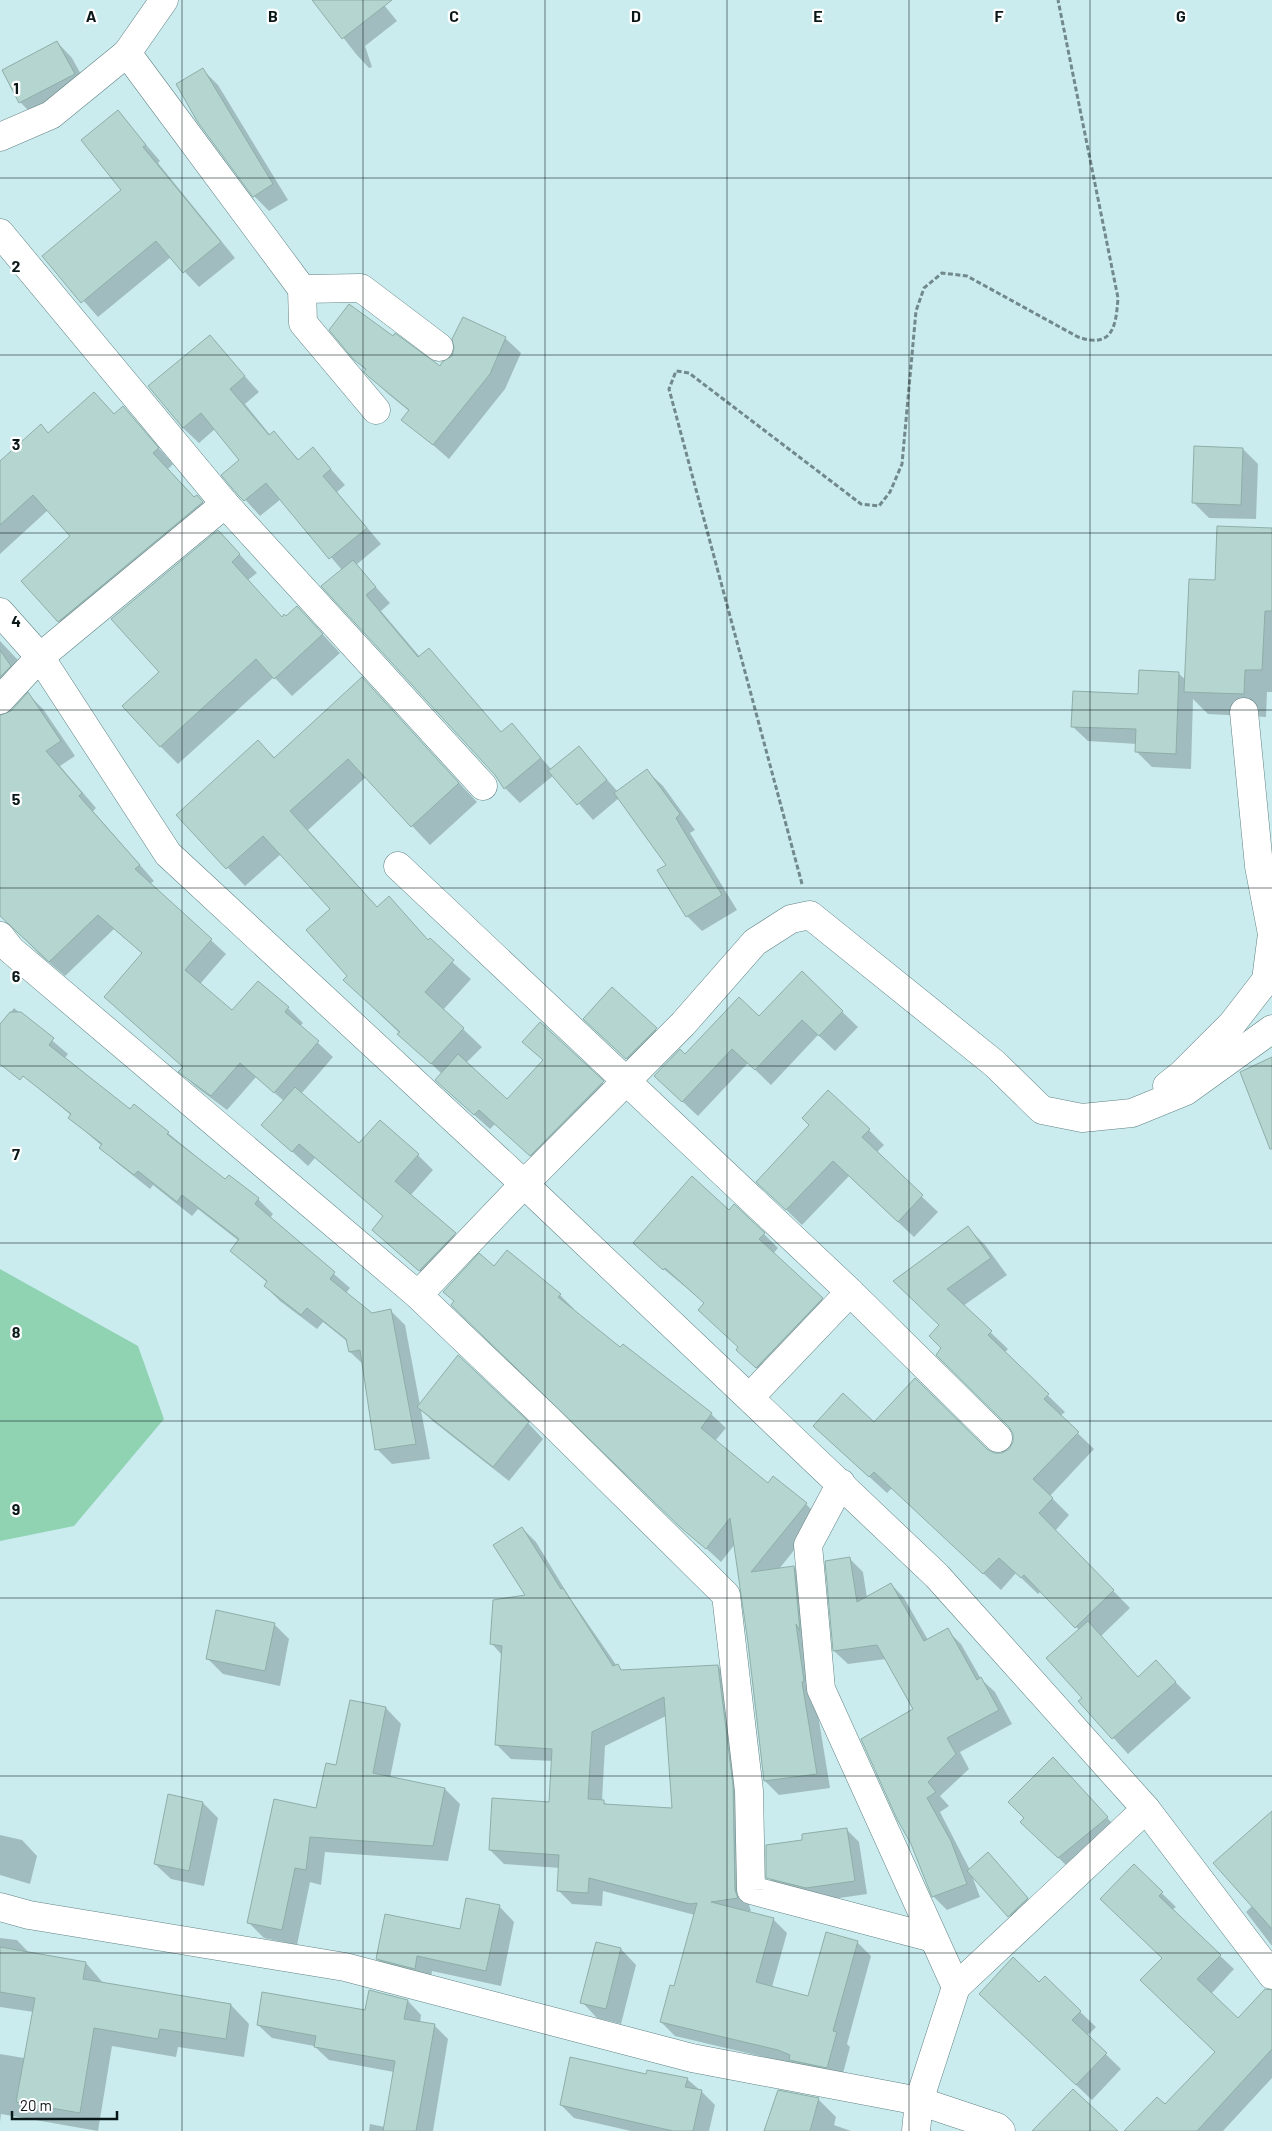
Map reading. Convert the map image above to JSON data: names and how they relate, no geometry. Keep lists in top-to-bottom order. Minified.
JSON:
{"scale_bar":"20 m","grid":{"columns":["A","B","C","D","E","F","G"],"rows":["1","2","3","4","5","6","7","8","9"]}}
